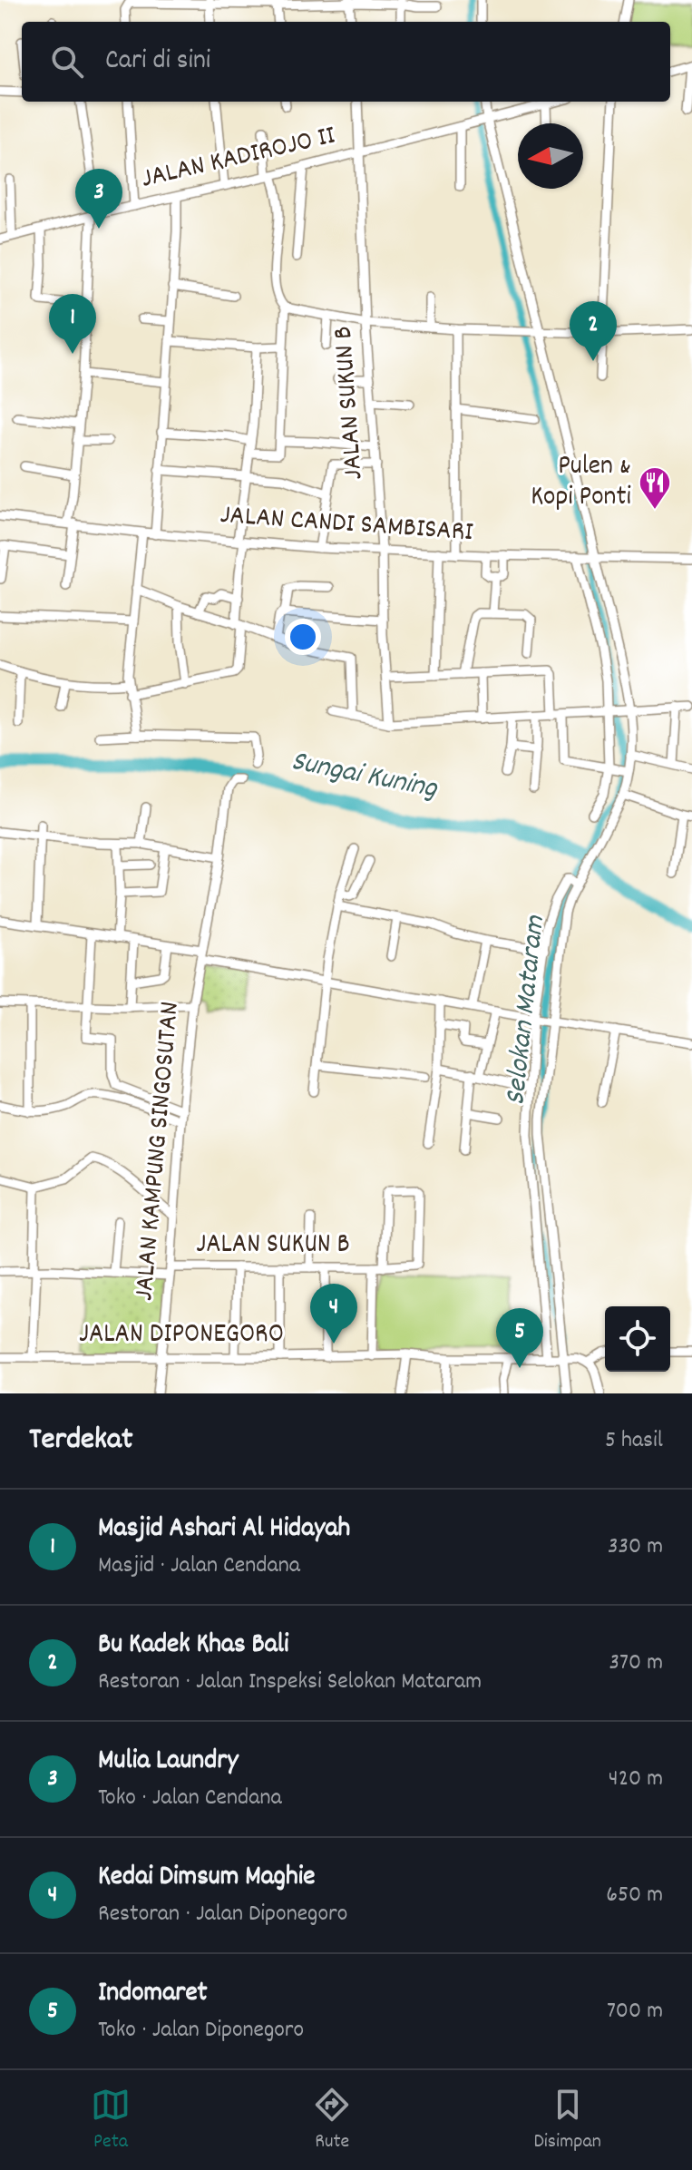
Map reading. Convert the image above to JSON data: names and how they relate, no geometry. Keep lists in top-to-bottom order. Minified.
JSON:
{"streets":{"street":["JALAN KADIROJO II","JALAN SUKUN B","JALAN CANDI SAMBISARI","JALAN KAMPUNG SINGOSUTAN","JALAN DIPONEGORO"]},"crossings":[["JALAN KADIROJO II","JALAN SUKUN B"],["JALAN SUKUN B","JALAN CANDI SAMBISARI"],["JALAN SUKUN B","JALAN KAMPUNG SINGOSUTAN"],["JALAN SUKUN B","JALAN DIPONEGORO"],["JALAN KAMPUNG SINGOSUTAN","JALAN DIPONEGORO"]],"water":["Sungai Kuning","Selokan Mataram"],"places":{"restaurant":["Pulen & Kopi Ponti"]},"north":"left","page":{"search":"Cari di sini","pins":["3","1","2","4","5"],"heading":["Terdekat","5 hasil"],"list":[{"mark":"1","name":"Masjid Ashari Al Hidayah","note":"Masjid · Jalan Cendana","value":"330 m"},{"mark":"2","name":"Bu Kadek Khas Bali","note":"Restoran · Jalan Inspeksi Selokan Mataram","value":"370 m"},{"mark":"3","name":"Mulia Laundry","note":"Toko · Jalan Cendana","value":"420 m"},{"mark":"4","name":"Kedai Dimsum Maghie","note":"Restoran · Jalan Diponegoro","value":"650 m"},{"mark":"5","name":"Indomaret","note":"Toko · Jalan Diponegoro","value":"700 m"}],"nav":["Peta","Rute","Disimpan"]}}
